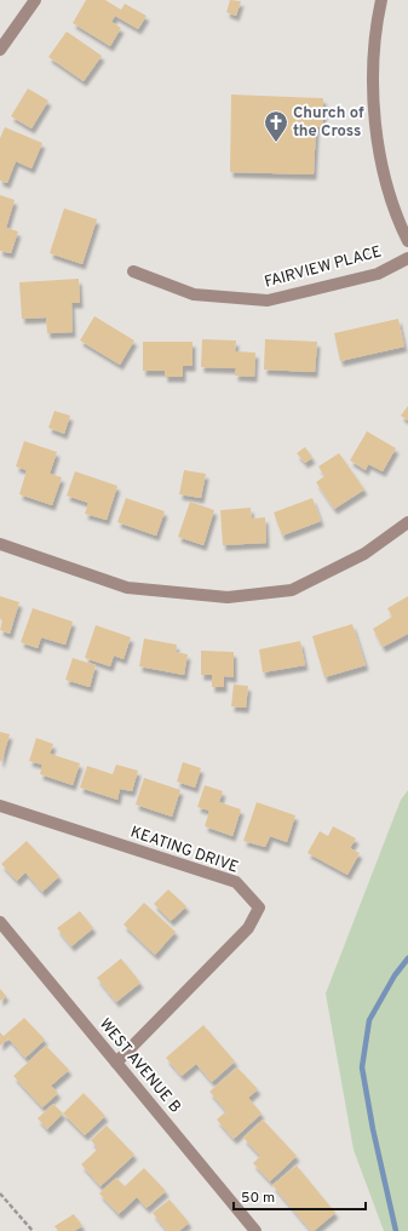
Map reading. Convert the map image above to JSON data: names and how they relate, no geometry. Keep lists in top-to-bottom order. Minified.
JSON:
{"streets":{"street":["FAIRVIEW PLACE","KEATING DRIVE","WEST AVENUE B"]},"crossings":[["KEATING DRIVE","WEST AVENUE B"]],"places":{"church":["Church of the Cross"]},"scale_bar":"50 m"}
